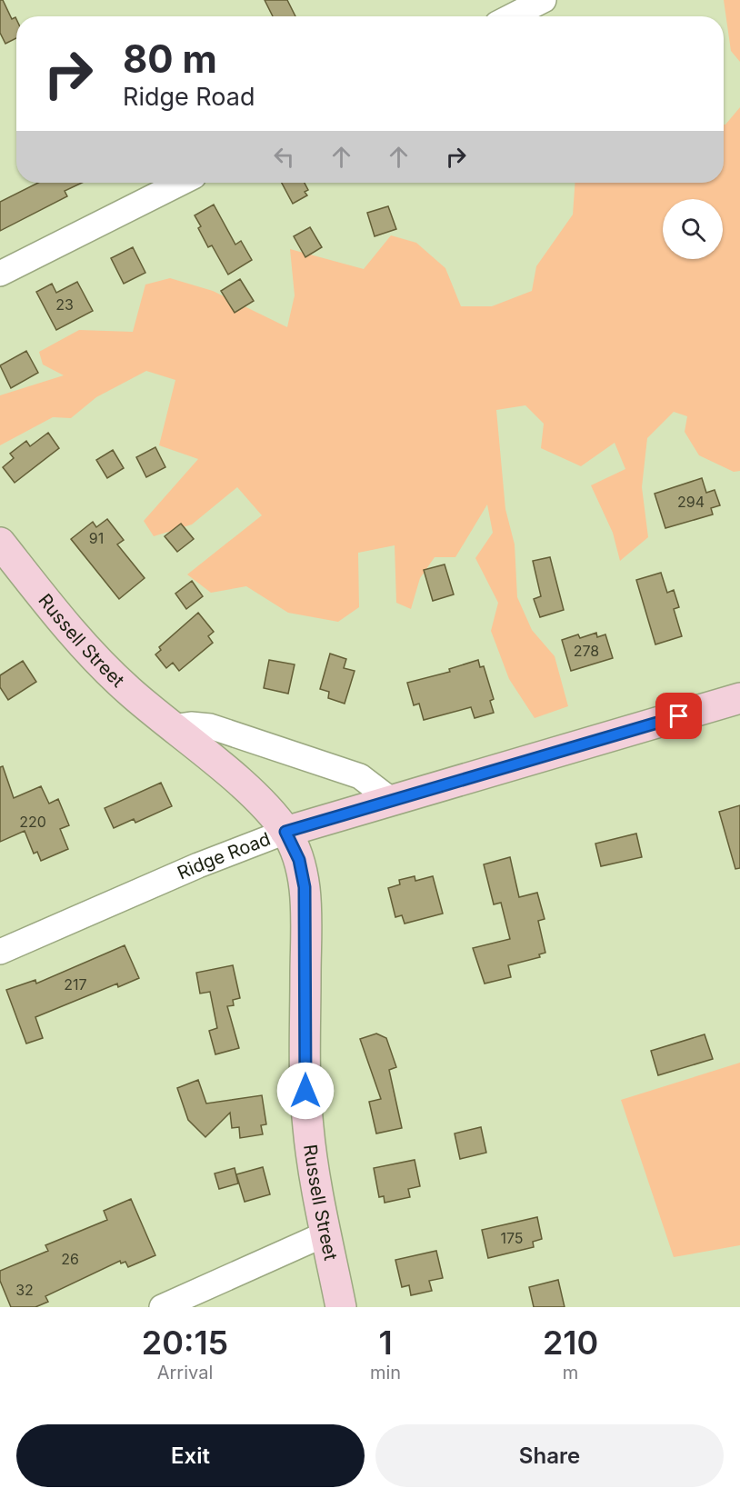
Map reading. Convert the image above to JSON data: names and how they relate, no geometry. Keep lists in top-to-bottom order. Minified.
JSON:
{"streets":{"main road":["Russell Street","Ridge Road"]},"crossings":[["Russell Street","Ridge Road"]],"house_numbers":["23","294","91","278","220","217","175","26","32"],"page":{"turn":["80 m","Ridge Road"],"eta":["20:15","Arrival","1","min","210","m"],"buttons":["Exit","Share"]}}
